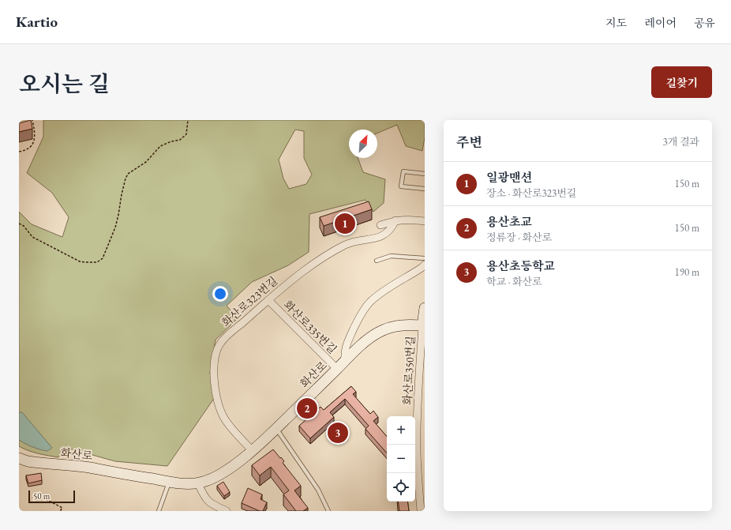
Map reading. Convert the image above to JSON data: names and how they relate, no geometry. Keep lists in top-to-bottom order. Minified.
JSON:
{"streets":{"main road":["화산로"],"street":["화산로323번길","화산로335번길","화산로350번길"]},"crossings":[["화산로323번길","화산로335번길"],["화산로323번길","화산로"],["화산로335번길","화산로"],["화산로350번길","화산로"]],"scale_bar":"50 m","north":"top right","page":{"header":"Kartio","nav":["지도","레이어","공유"],"title":"오시는 길","buttons":"길찾기","heading":["주변","3개 결과"],"list":[{"mark":"1","name":"일광맨션","note":"장소 · 화산로323번길","value":"150 m"},{"mark":"2","name":"용산초교","note":"정류장 · 화산로","value":"150 m"},{"mark":"3","name":"용산초등학교","note":"학교 · 화산로","value":"190 m"}],"pins":["1","2","3"],"map_buttons":["+","−"],"scale":"50 m"}}
